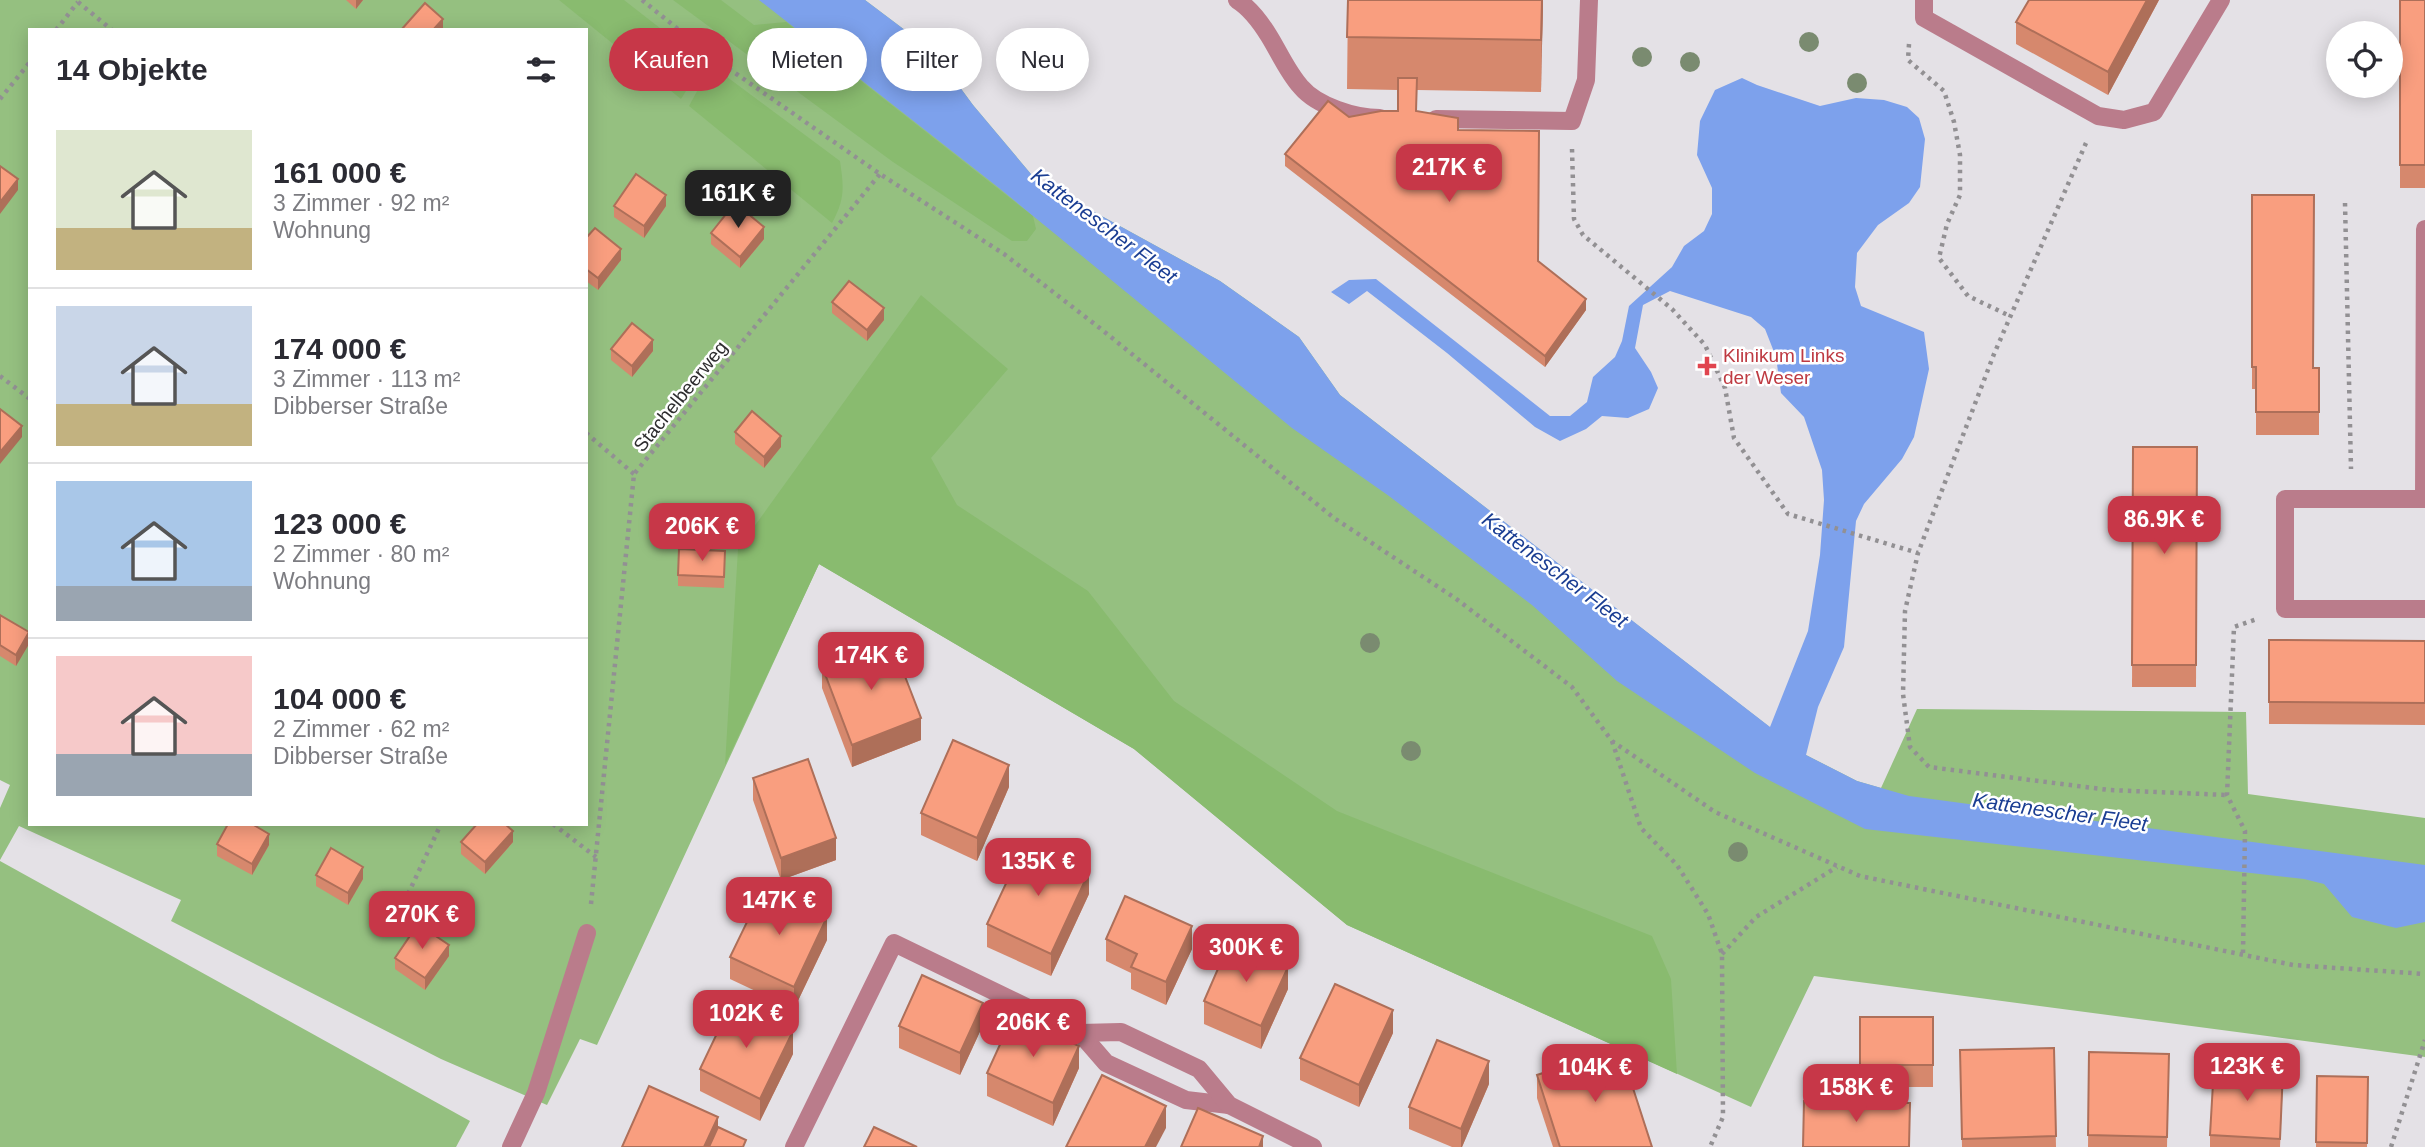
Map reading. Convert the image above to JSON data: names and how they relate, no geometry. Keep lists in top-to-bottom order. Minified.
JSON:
{"streets":{"path":["Stachelbeerweg"]},"water":["Kattenescher Fleet"],"places":{"health":["Klinikum Links der Weser"]},"page":{"chip":["Kaufen","Mieten","Filter","Neu"],"heading":"14 Objekte","list":[{"name":"161 000 €","note":"3 Zimmer · 92 m² · Wohnung"},{"name":"174 000 €","note":"3 Zimmer · 113 m² · Dibberser Straße"},{"name":"123 000 €","note":"2 Zimmer · 80 m² · Wohnung"},{"name":"104 000 €","note":"2 Zimmer · 62 m² · Dibberser Straße"}],"price":["217K €","161K €","86.9K €","206K €","174K €","135K €","147K €","270K €","300K €","102K €","206K €","123K €","104K €","158K €"]}}
